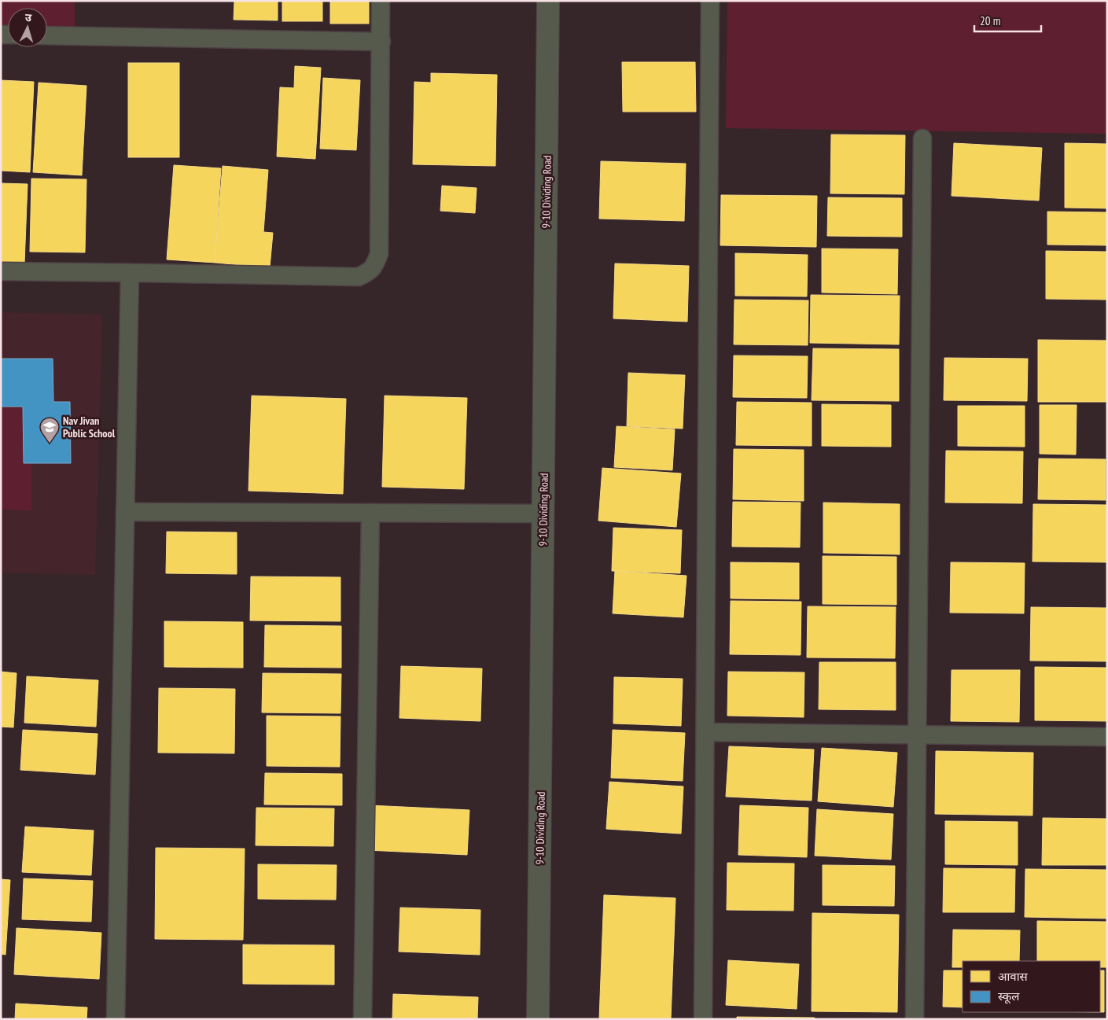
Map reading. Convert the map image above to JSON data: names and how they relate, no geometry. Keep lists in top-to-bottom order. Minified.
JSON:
{"streets":{"street":["9-10 Dividing Road"]},"places":{"school or university":["Nav Jivan Public School"]},"legend":["आवास","स्कूल"],"scale_bar":"20 m","north":"top"}
